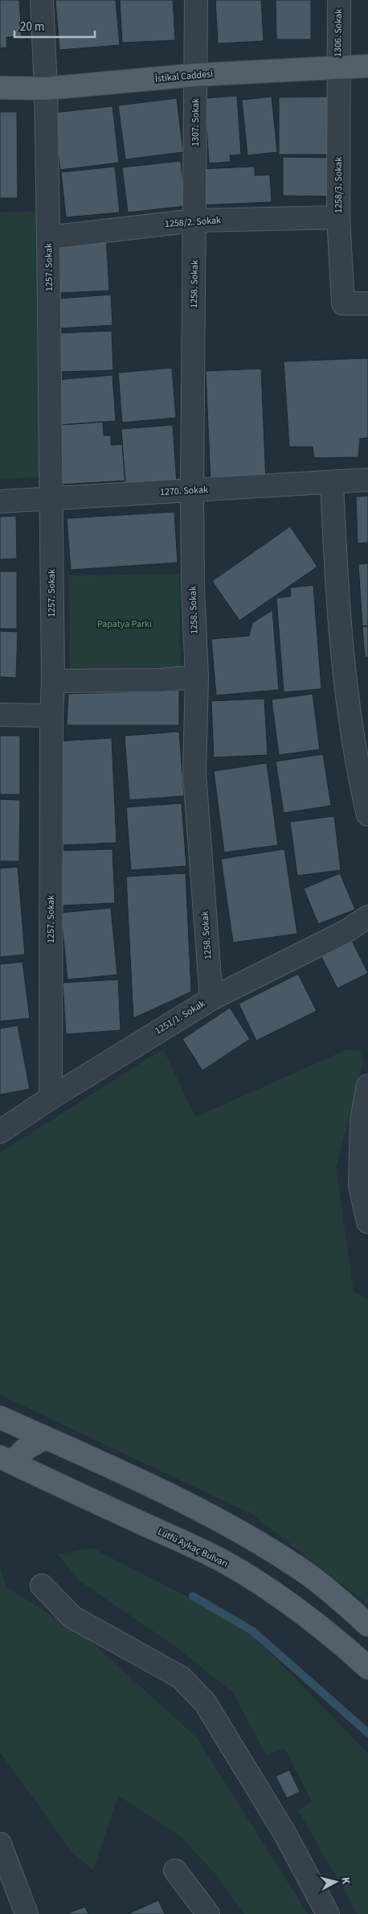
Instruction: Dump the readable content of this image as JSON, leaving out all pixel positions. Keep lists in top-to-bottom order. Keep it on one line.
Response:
{"streets":{"main road":["İstikal Caddesi","Lütfü Aykaç Bulvarı"],"street":["1306. Sokak","1307. Sokak","1258/3. Sokak","1258/2. Sokak","1257. Sokak","1258. Sokak","1270. Sokak","1251/1. Sokak"]},"crossings":[["1306. Sokak","İstikal Caddesi"],["1306. Sokak","1258/3. Sokak"],["İstikal Caddesi","1307. Sokak"],["İstikal Caddesi","1258/3. Sokak"],["İstikal Caddesi","1257. Sokak"],["1307. Sokak","1258/2. Sokak"],["1307. Sokak","1258. Sokak"],["1258/3. Sokak","1258/2. Sokak"],["1258/2. Sokak","1257. Sokak"],["1258/2. Sokak","1258. Sokak"],["1257. Sokak","1270. Sokak"],["1257. Sokak","1251/1. Sokak"],["1258. Sokak","1270. Sokak"],["1258. Sokak","1251/1. Sokak"]],"parks":["Papatya Parkı"],"scale_bar":"20 m","north":"right"}
